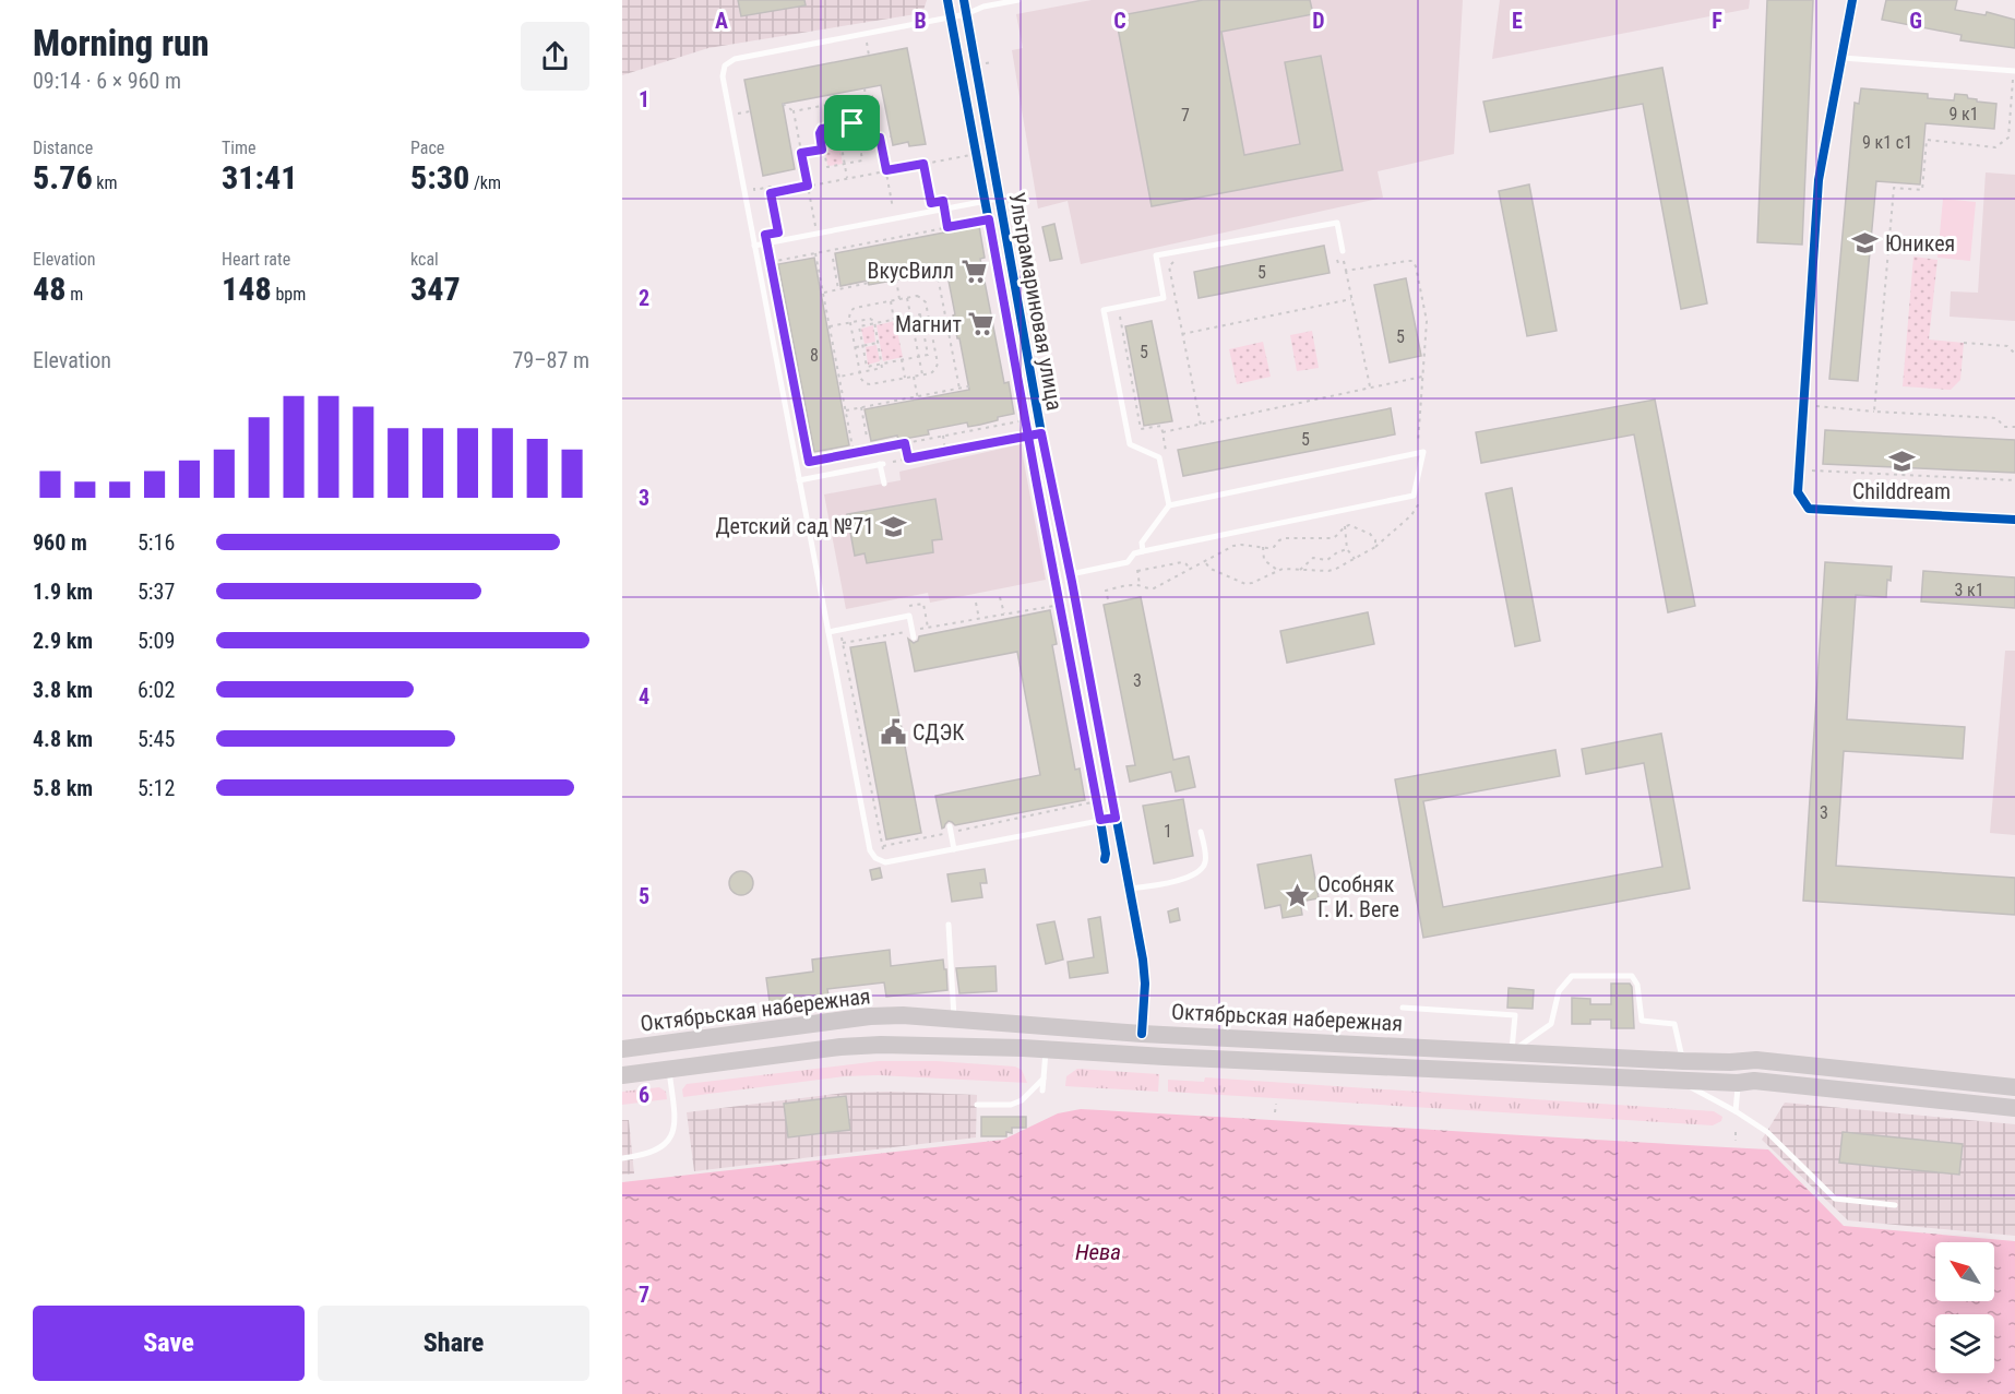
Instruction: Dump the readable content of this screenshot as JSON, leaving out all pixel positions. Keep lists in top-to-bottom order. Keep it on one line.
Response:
{"streets":{"main road":["Октябрьская набережная"],"street":["Ультрамариновая улица"]},"crossings":[["Ультрамариновая улица","Октябрьская набережная"]],"water":["Нева"],"places":{"school or university":["Юникея","Childdream","Детский сад №71"],"supermarket":["ВкусВилл","Магнит"],"public building":["СДЭК"],"place":["Особняк Г. И. Веге"]},"house_numbers":["9 к1","7","9 к1 с1","5","5","5","8","5","3 к1","3","3","1"],"north":"top left","page":{"heading":["Morning run","09:14 · 6 × 960 m"],"stats":[["Distance","5.76 km"],["Time","31:41"],["Pace","5:30 /km"],["Elevation","48 m"],["Heart rate","148 bpm"],["kcal","347"]],"chart":["Elevation","79–87 m"],"list":[{"name":"960 m","note":"5:16"},{"name":"1.9 km","note":"5:37"},{"name":"2.9 km","note":"5:09"},{"name":"3.8 km","note":"6:02"},{"name":"4.8 km","note":"5:45"},{"name":"5.8 km","note":"5:12"}],"buttons":["Save","Share"]},"grid":{"columns":["A","B","C","D","E","F","G"],"rows":["1","2","3","4","5","6","7"]}}
